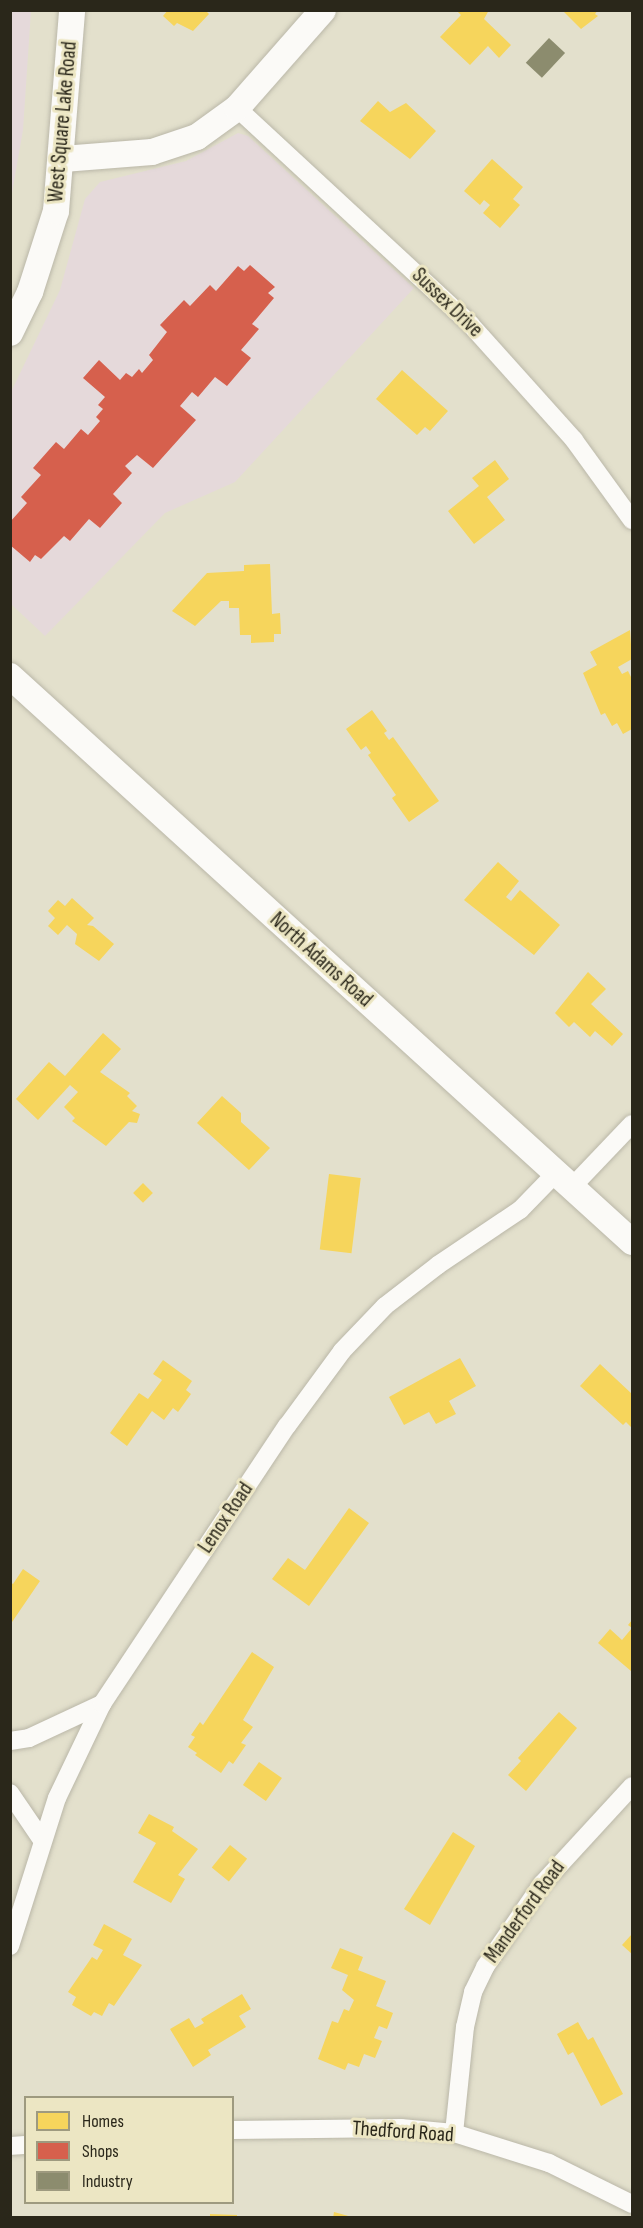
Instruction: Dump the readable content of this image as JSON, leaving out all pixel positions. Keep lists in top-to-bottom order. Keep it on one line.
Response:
{"streets":{"street":["West Square Lake Road","Sussex Drive","North Adams Road","Lenox Road","Manderford Road","Thedford Road"]},"crossings":[["North Adams Road","Lenox Road"],["Manderford Road","Thedford Road"]],"legend":["Homes","Shops","Industry"]}
